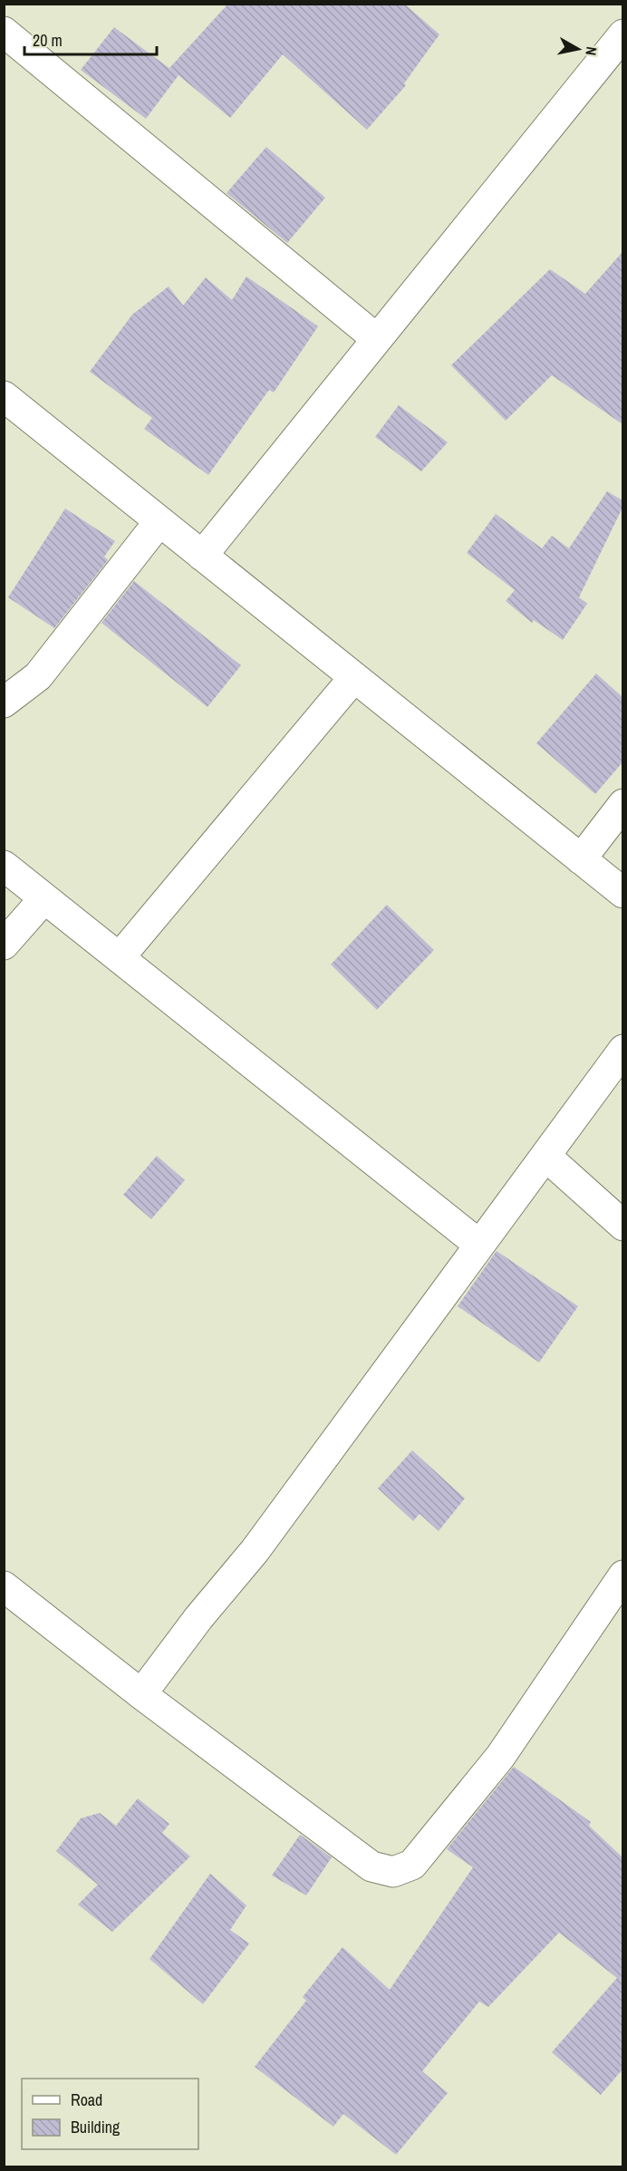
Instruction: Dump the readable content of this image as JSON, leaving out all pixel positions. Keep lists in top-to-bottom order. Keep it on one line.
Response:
{"legend":["Road","Building"],"scale_bar":"20 m","north":"right"}
